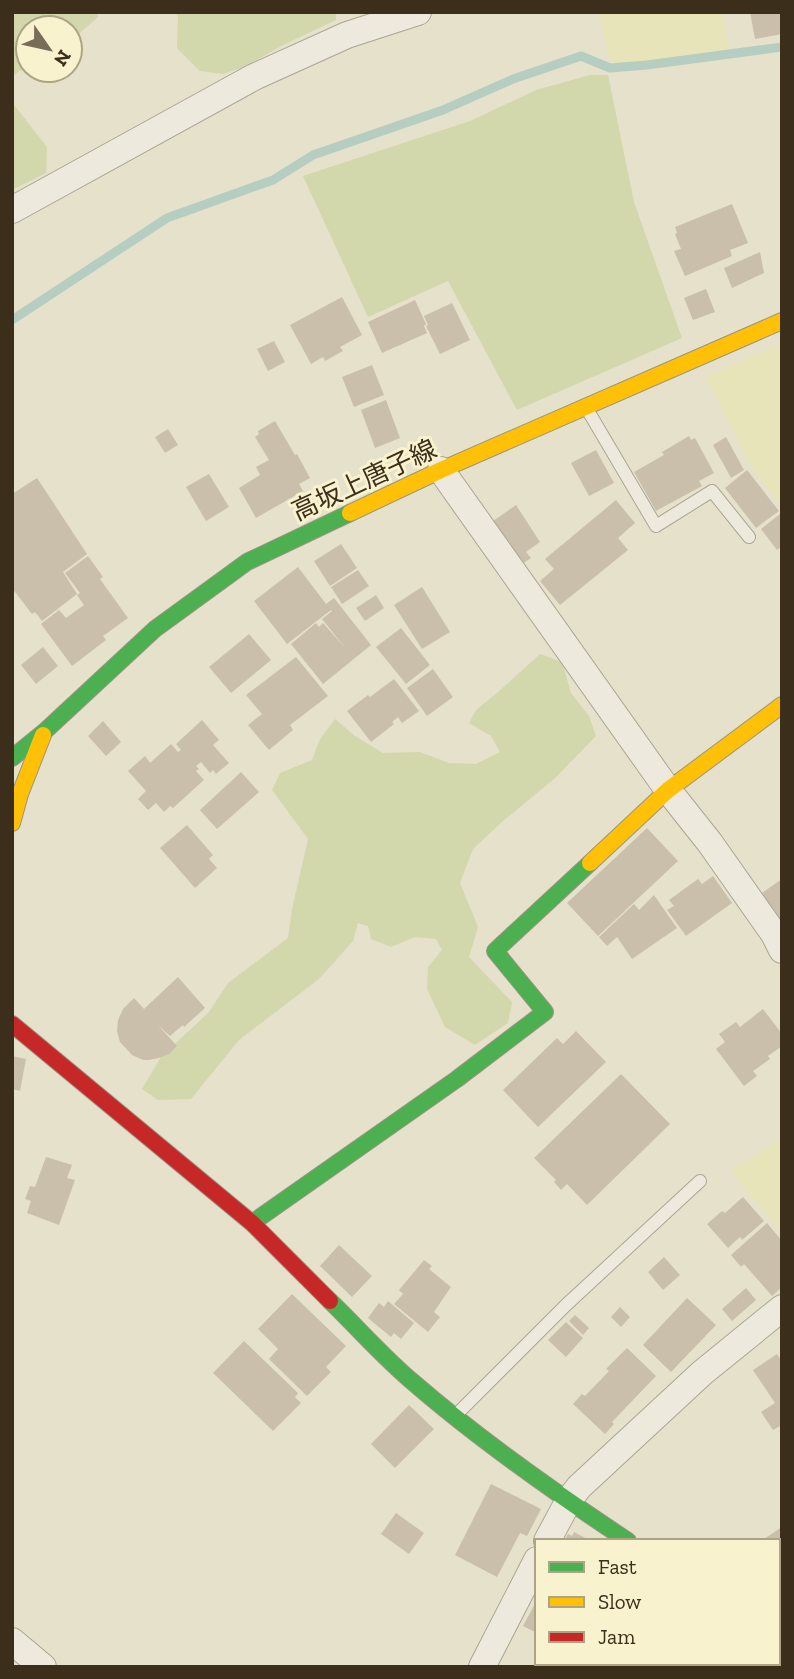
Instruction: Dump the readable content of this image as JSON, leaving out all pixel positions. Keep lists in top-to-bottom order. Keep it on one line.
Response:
{"streets":{"street":["高坂上唐子線"]},"legend":["Fast","Slow","Jam"],"north":"bottom right"}
